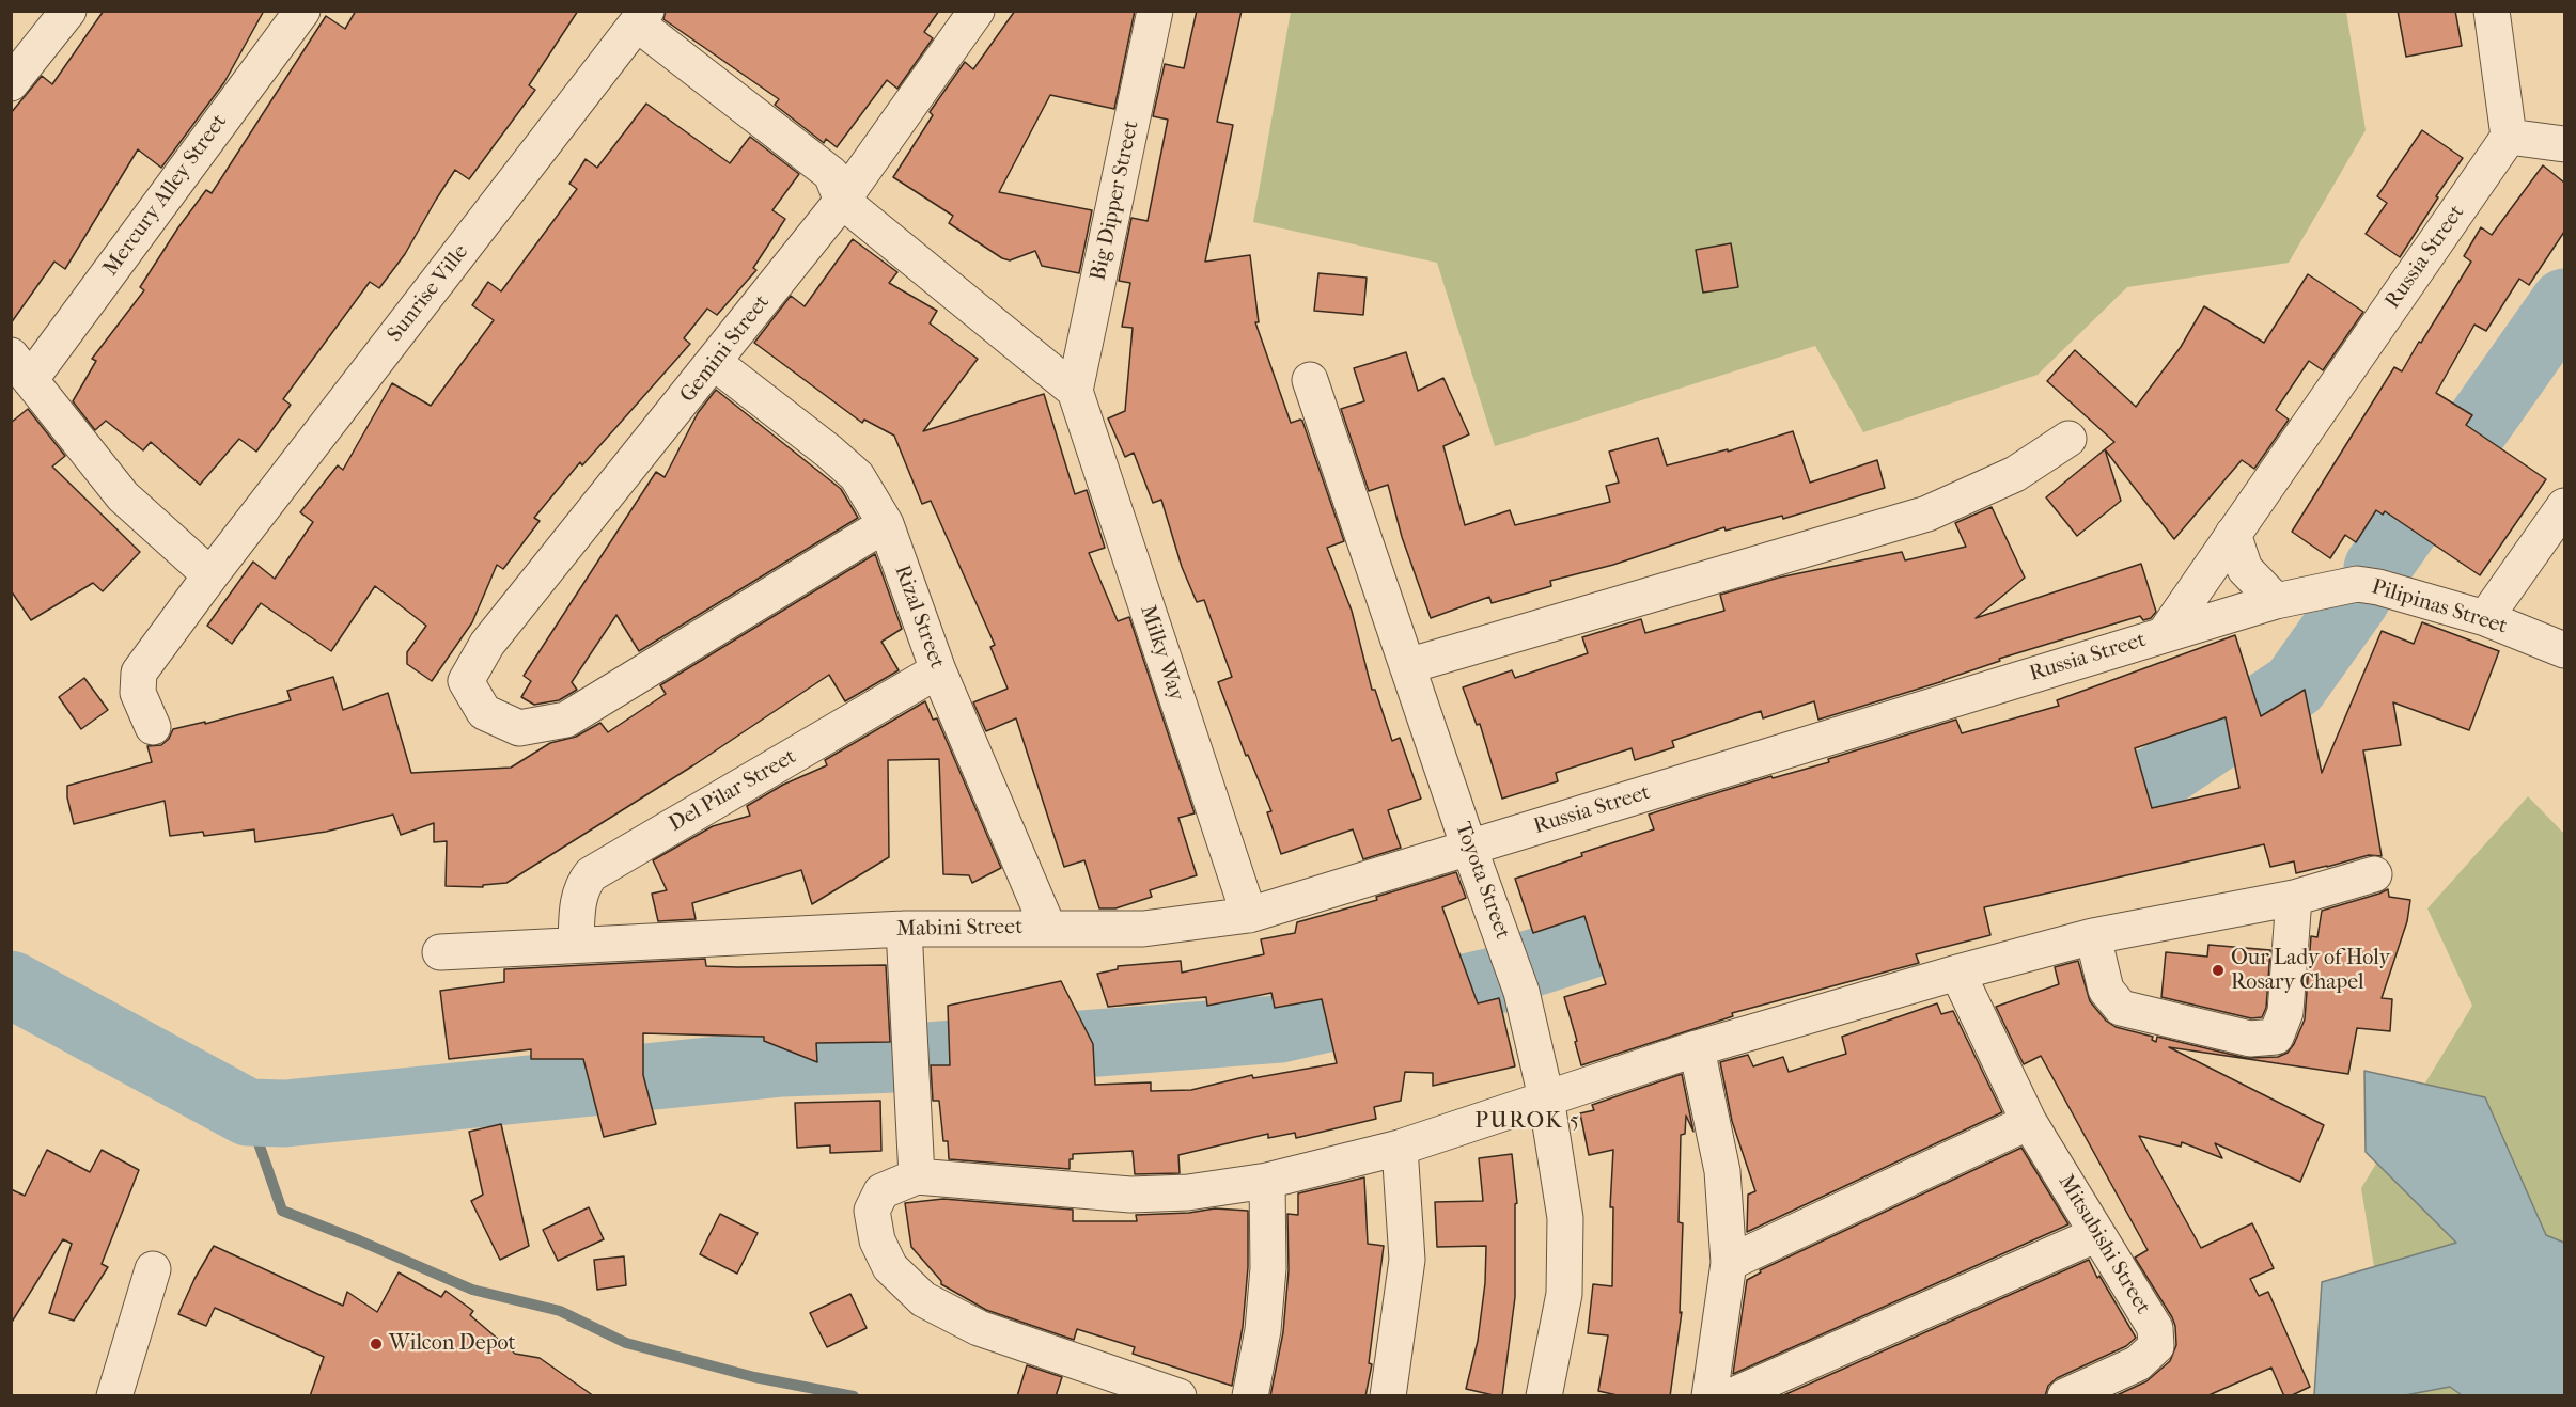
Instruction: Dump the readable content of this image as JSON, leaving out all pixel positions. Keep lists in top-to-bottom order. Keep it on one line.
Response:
{"streets":{"street":["Mercury Alley Street","Big Dipper Street","Russia Street","Sunrise Ville","Gemini Street","Pilipinas Street","Rizal Street","Milky Way","Del Pilar Street","Toyota Street","Mabini Street","Mitsubishi Street"]},"crossings":[["Big Dipper Street","Milky Way"],["Russia Street","Pilipinas Street"],["Russia Street","Toyota Street"],["Russia Street","Mabini Street"],["Gemini Street","Rizal Street"],["Rizal Street","Del Pilar Street"],["Rizal Street","Mabini Street"],["Milky Way","Mabini Street"],["Del Pilar Street","Mabini Street"],["Toyota Street","Mabini Street"]],"districts":["PUROK 5"],"places":["Our Lady of Holy Rosary Chapel","Wilcon Depot"]}
